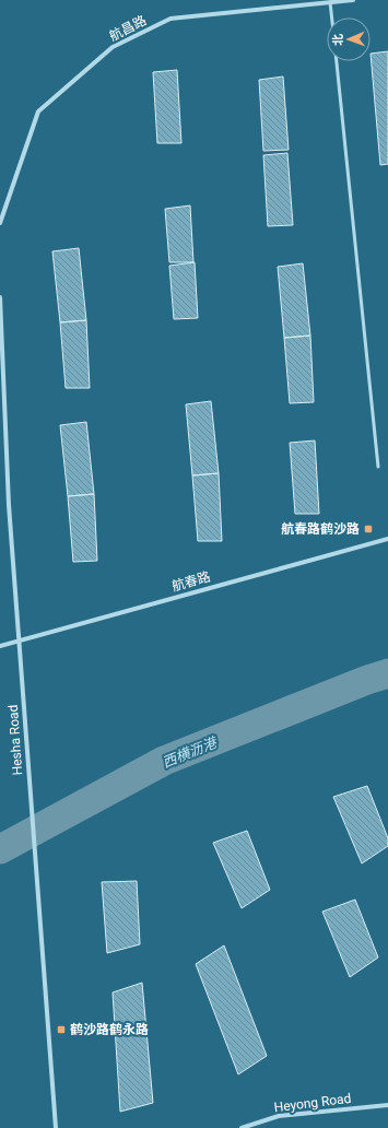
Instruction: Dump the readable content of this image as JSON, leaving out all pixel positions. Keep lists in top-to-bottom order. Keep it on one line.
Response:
{"streets":{"street":["航昌路","航春路","Hesha Road","Heyong Road"]},"crossings":[["航春路","Hesha Road"]],"water":["西横沥港"],"places":{"transit":["航春路鹤沙路","鹤沙路鹤永路"]},"north":"left"}
